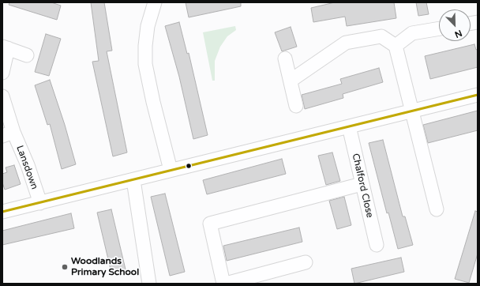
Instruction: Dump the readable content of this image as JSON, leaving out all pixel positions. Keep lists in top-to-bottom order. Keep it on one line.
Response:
{"streets":{"street":["Lansdown","Chalford Close"]},"places":["Woodlands Primary School"],"north":"bottom right"}
